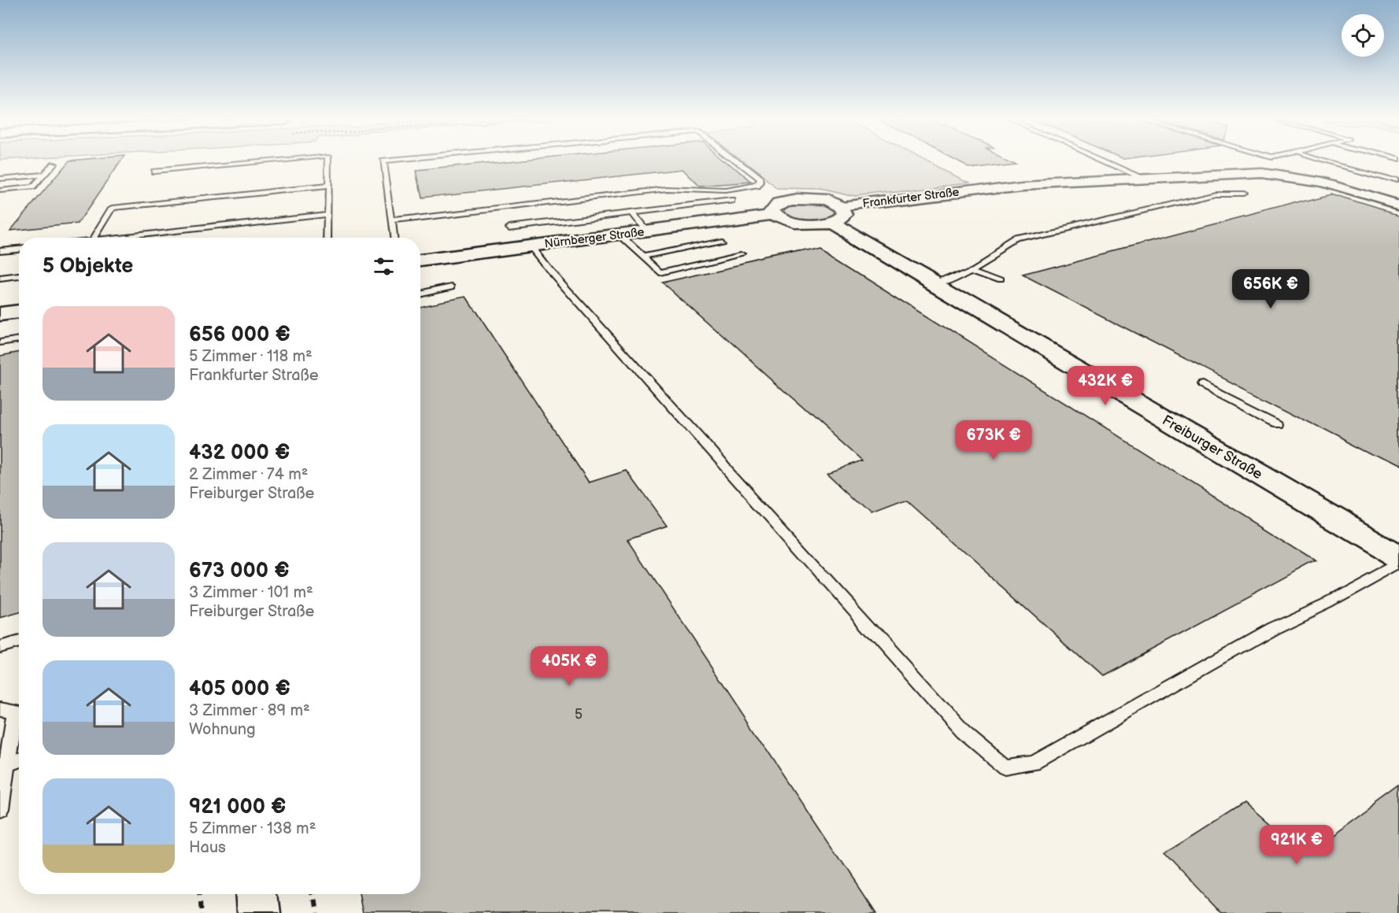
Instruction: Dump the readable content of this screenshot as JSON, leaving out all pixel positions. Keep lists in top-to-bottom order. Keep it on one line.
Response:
{"streets":{"main road":["Nürnberger Straße","Freiburger Straße"],"street":["Frankfurter Straße"]},"crossings":[["Frankfurter Straße","Freiburger Straße"],["Nürnberger Straße","Freiburger Straße"]],"house_numbers":["5"],"page":{"heading":"5 Objekte","price":["656K €","432K €","673K €","405K €","921K €"],"list":[{"name":"656 000 €","note":"5 Zimmer · 118 m² · Frankfurter Straße"},{"name":"432 000 €","note":"2 Zimmer · 74 m² · Freiburger Straße"},{"name":"673 000 €","note":"3 Zimmer · 101 m² · Freiburger Straße"},{"name":"405 000 €","note":"3 Zimmer · 89 m² · Wohnung"},{"name":"921 000 €","note":"5 Zimmer · 138 m² · Haus"}]}}
